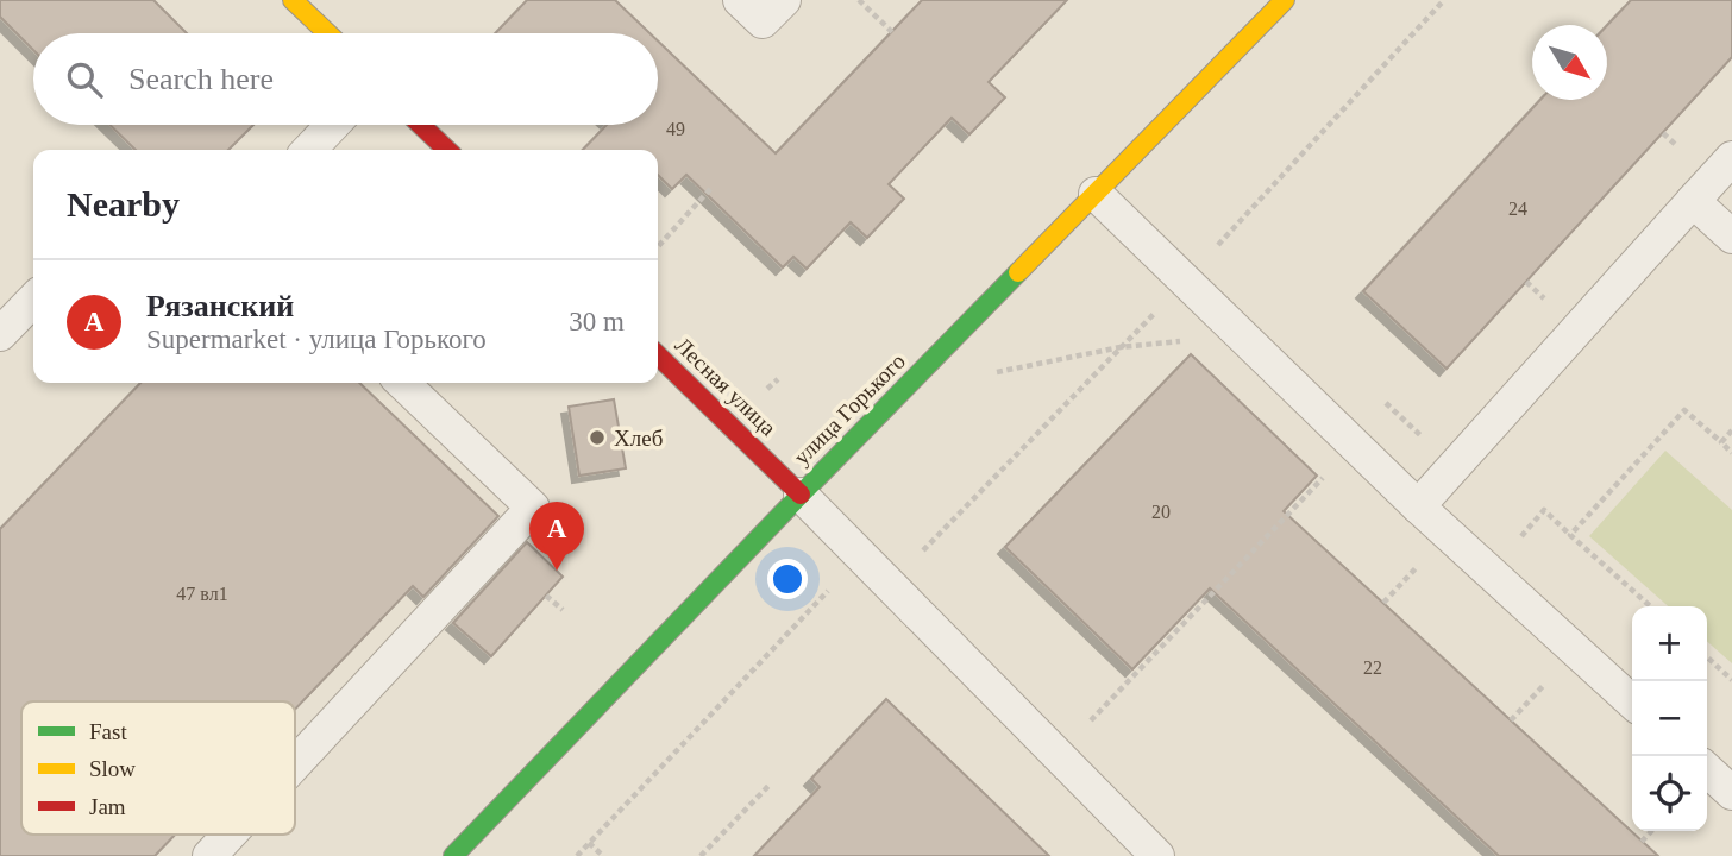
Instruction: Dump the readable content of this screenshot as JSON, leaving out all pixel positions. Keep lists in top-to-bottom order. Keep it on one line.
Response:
{"streets":{"street":["Лесная улица","улица Горького"]},"crossings":[["Лесная улица","улица Горького"]],"places":["Хлеб"],"house_numbers":["49","24","20","47 вл1","22"],"legend":["Fast","Slow","Jam"],"north":"bottom right","page":{"search":"Search here","heading":"Nearby","list":[{"mark":"A","name":"Рязанский","note":"Supermarket · улица Горького","value":"30 m"}],"pins":"A","map_buttons":["+","−"]}}
